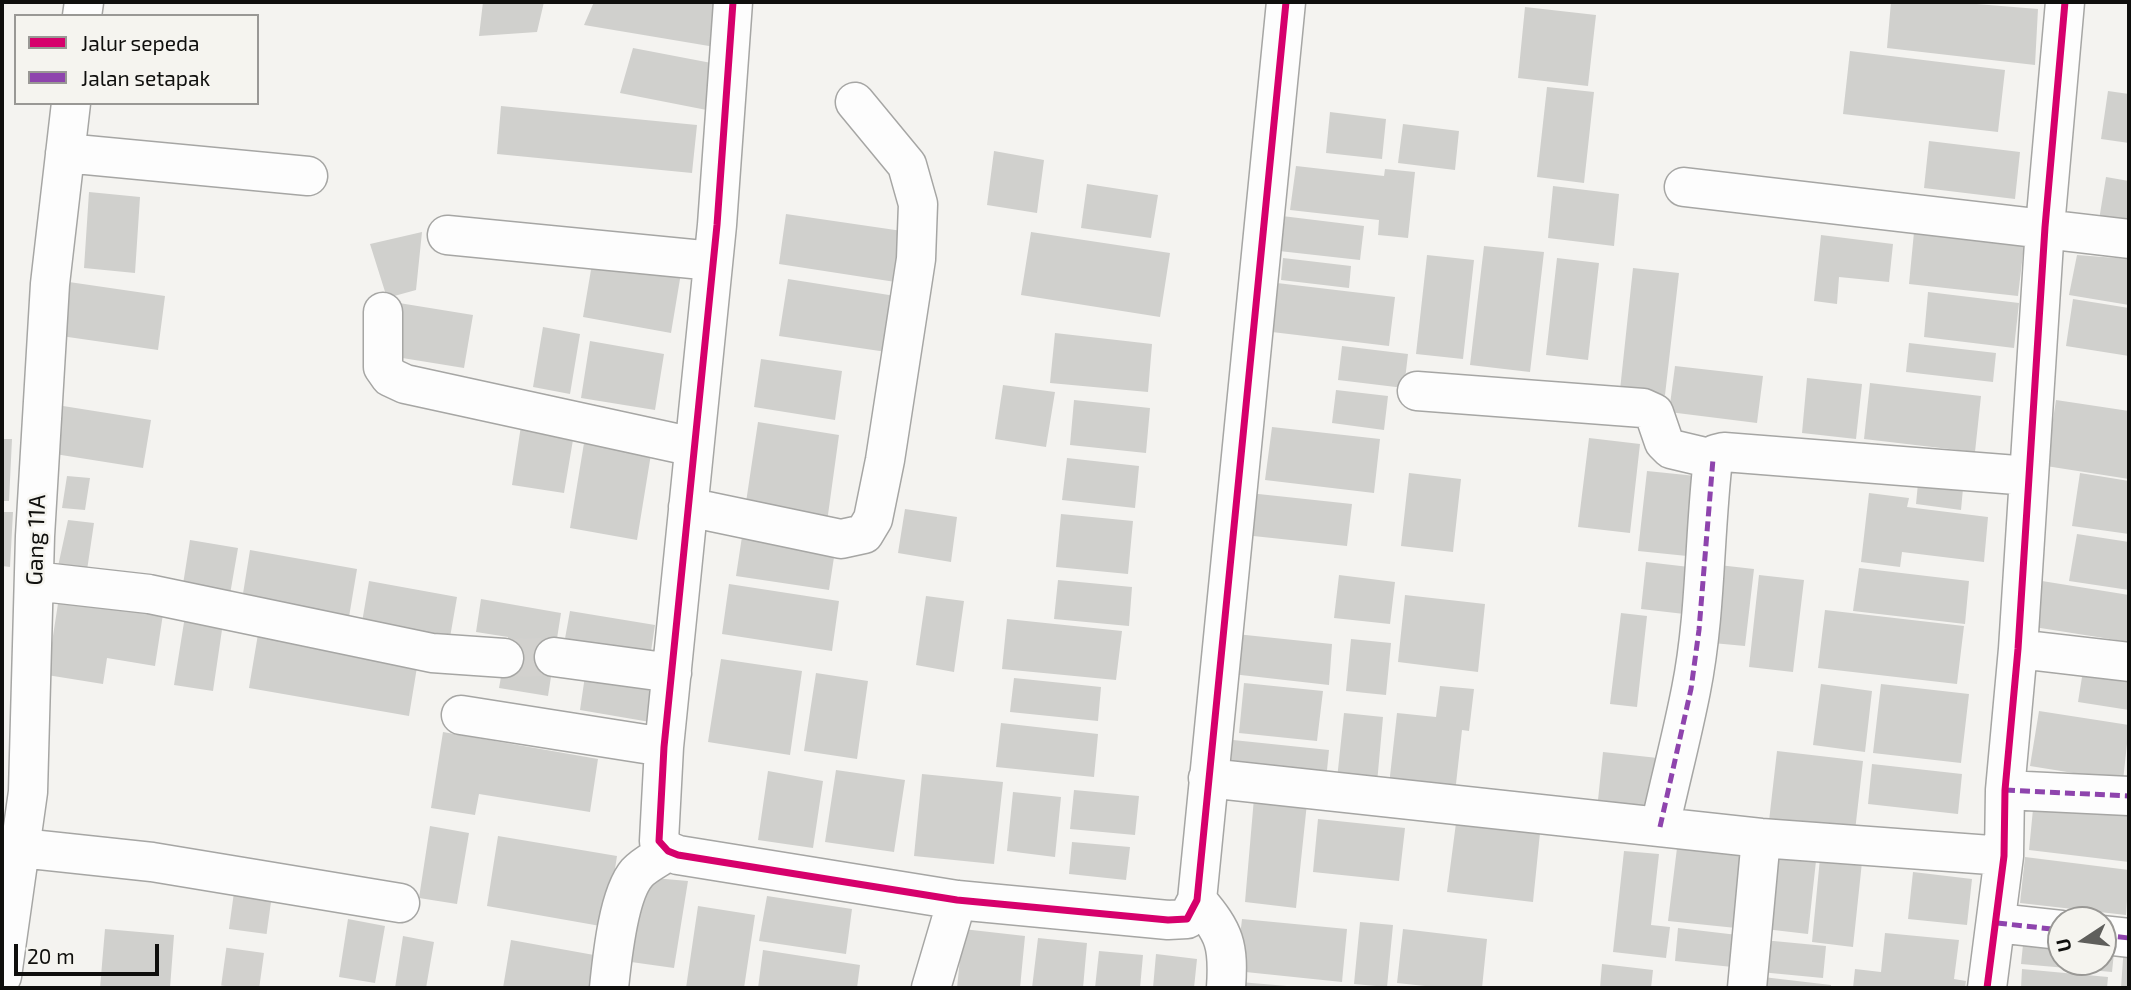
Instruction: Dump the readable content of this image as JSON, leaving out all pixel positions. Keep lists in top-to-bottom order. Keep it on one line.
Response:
{"streets":{"street":["Gang 11A"]},"legend":["Jalur sepeda","Jalan setapak"],"scale_bar":"20 m","north":"left"}
